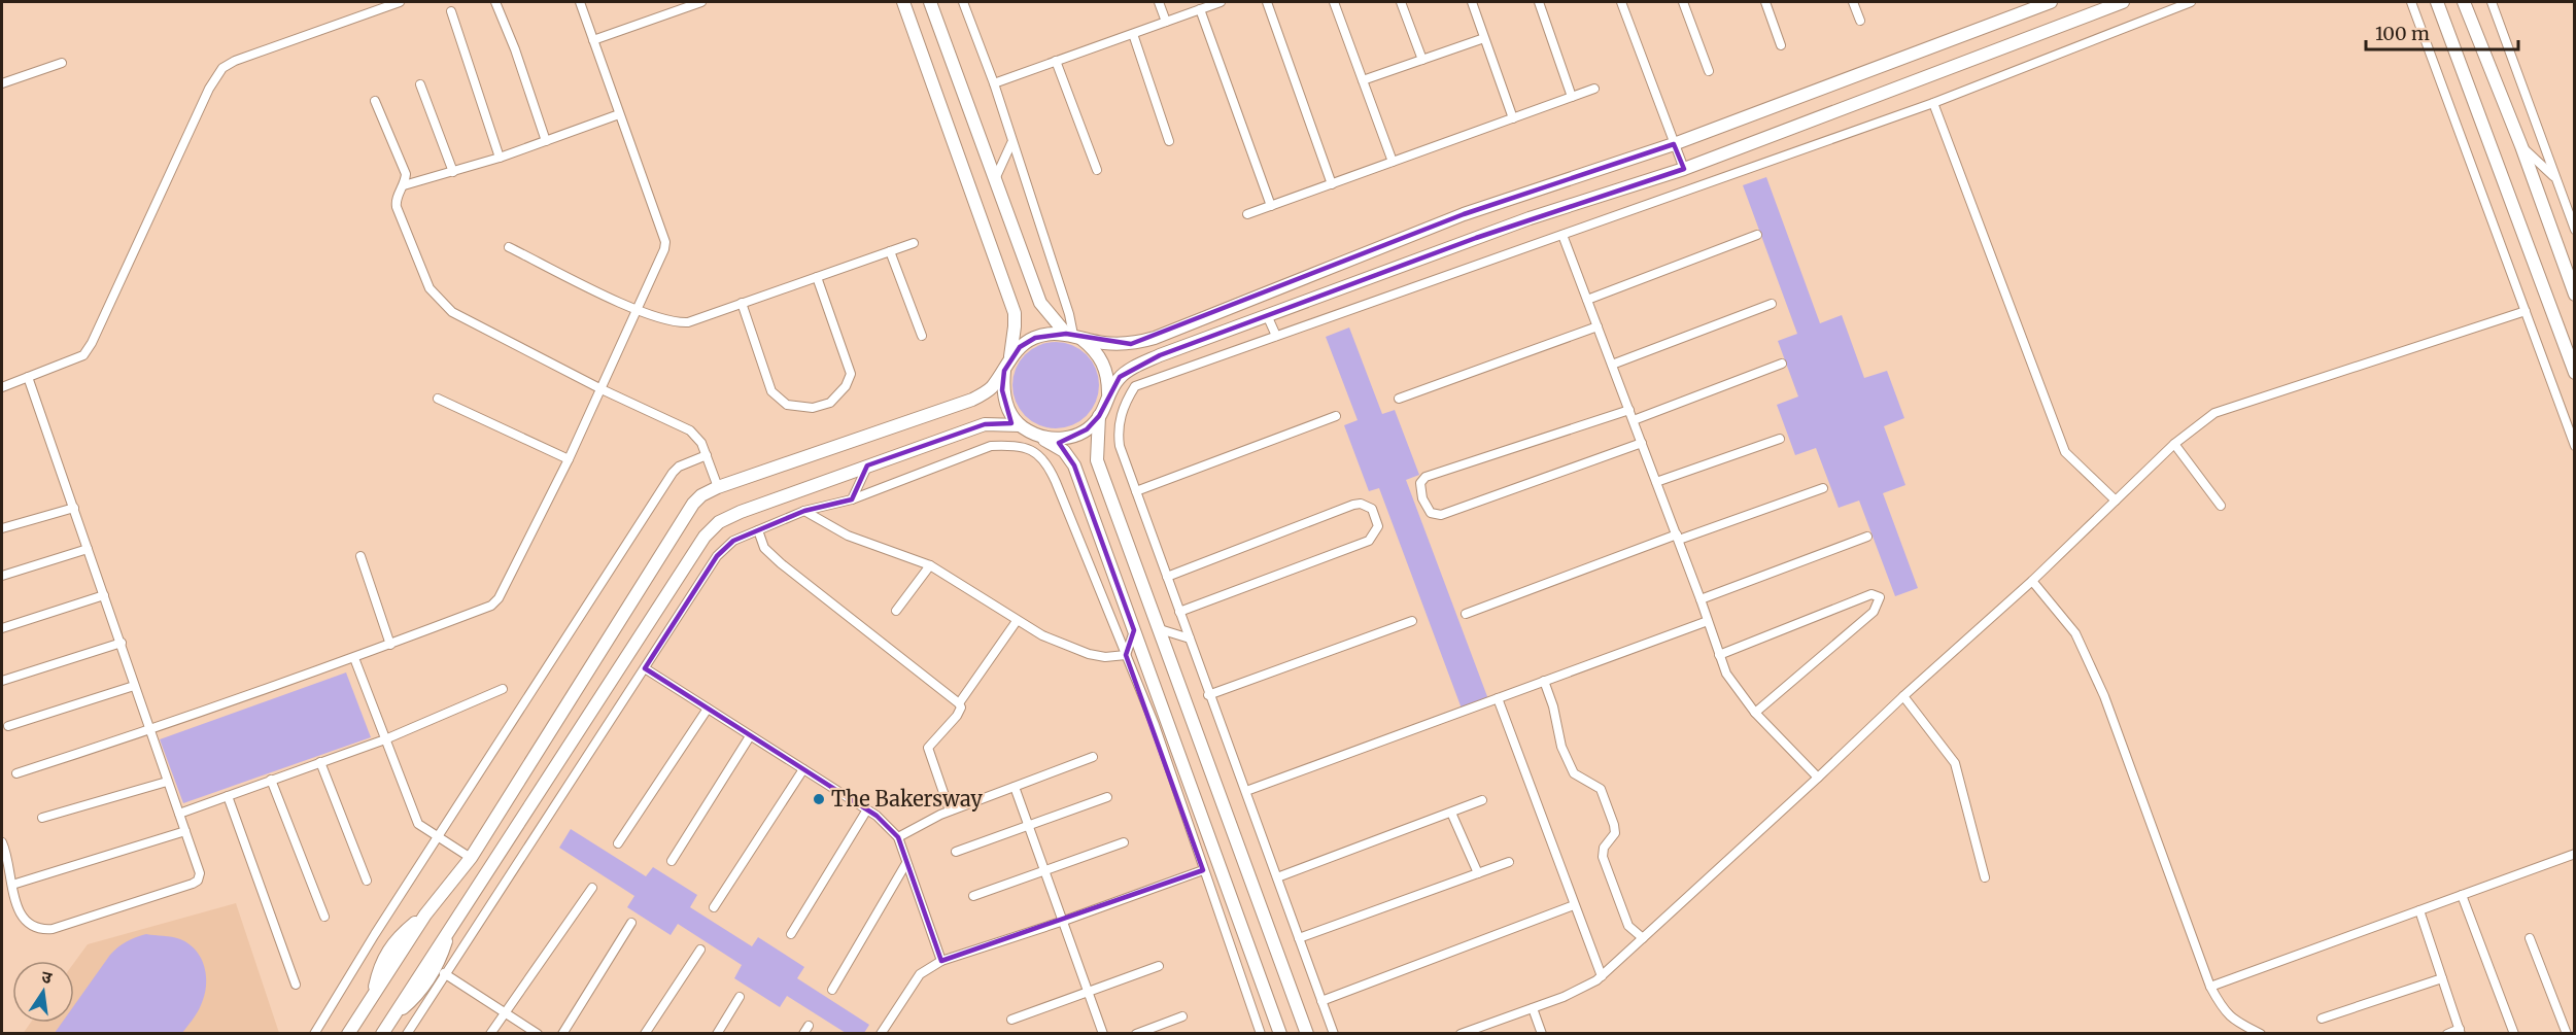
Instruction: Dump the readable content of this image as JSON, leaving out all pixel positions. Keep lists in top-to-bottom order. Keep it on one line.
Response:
{"places":["The Bakersway"],"scale_bar":"100 m","north":"top"}
